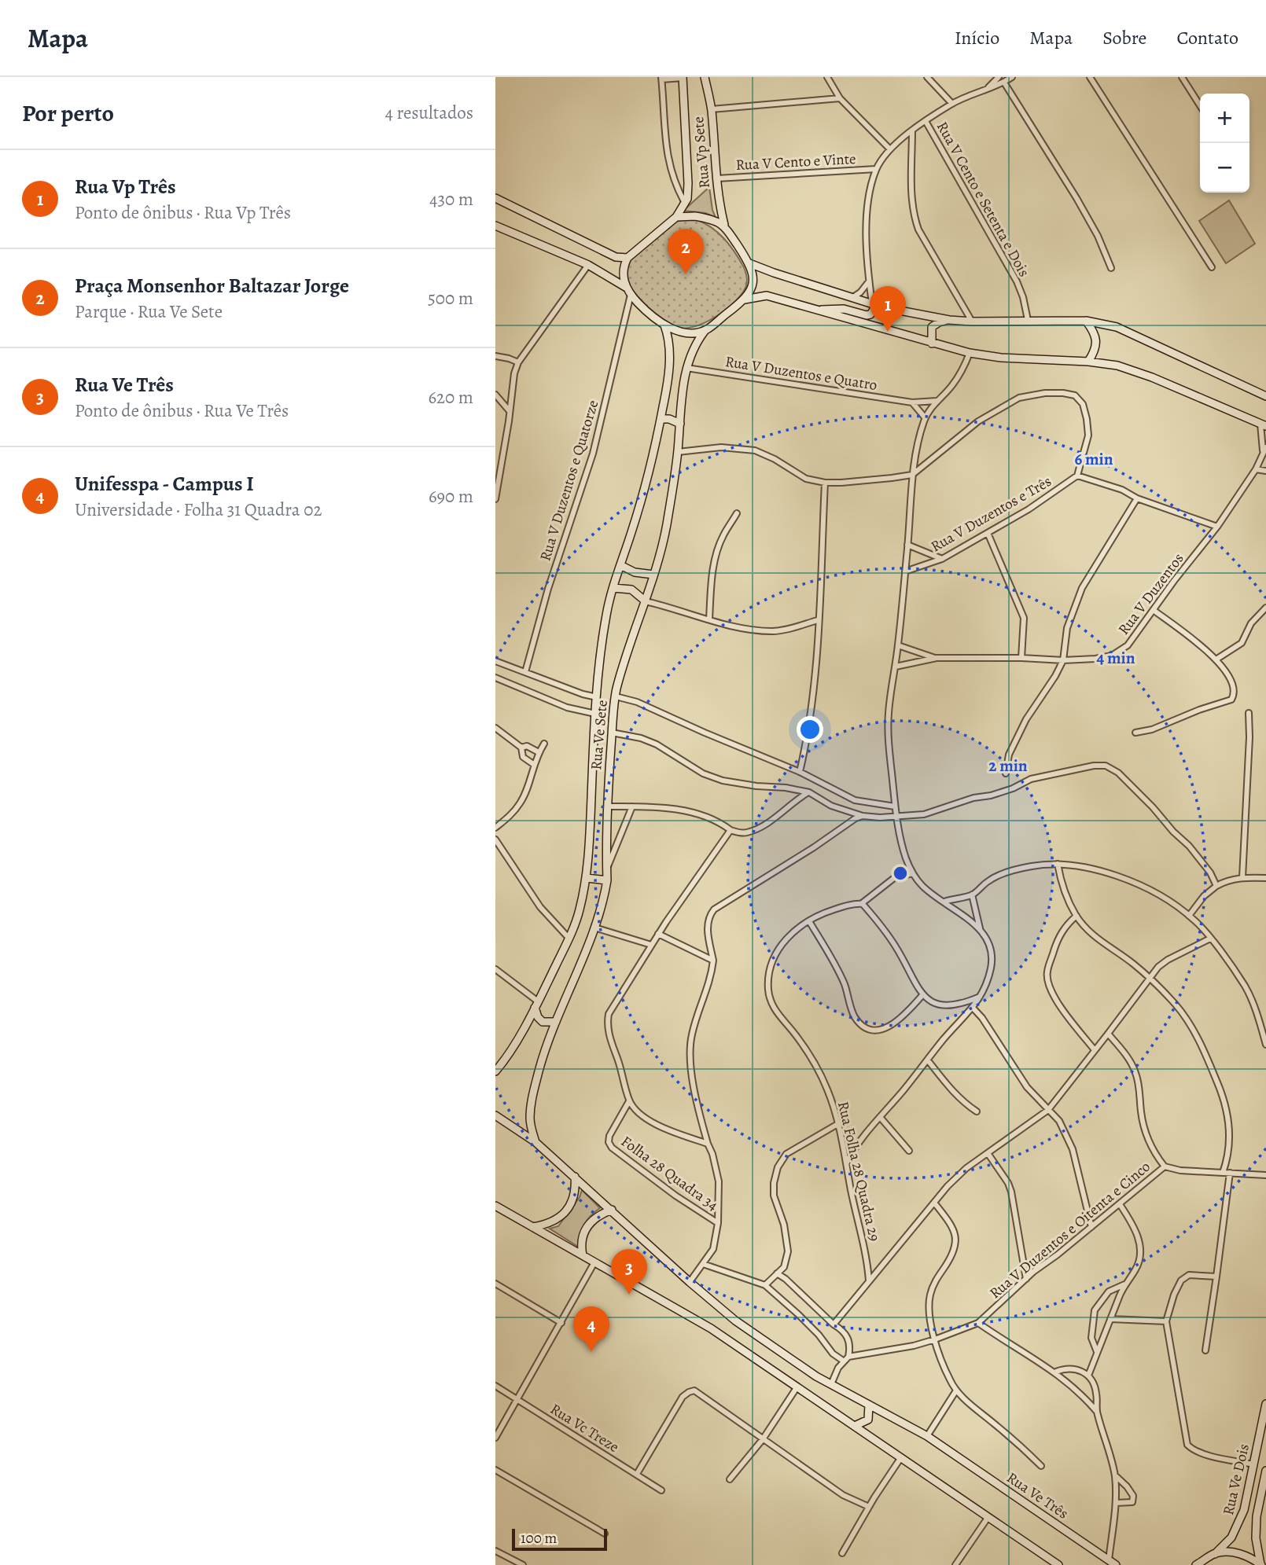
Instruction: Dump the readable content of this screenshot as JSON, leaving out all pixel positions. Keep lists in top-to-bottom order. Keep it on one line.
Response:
{"streets":{"main road":["Rua Vp Sete","Rua Ve Sete","Rua Ve Dois","Rua Ve Três"],"street":["Rua V Cento e Vinte","Rua V Cento e Setenta e Dois","Rua V Duzentos e Quatro","Rua V Duzentos e Quatorze","Rua V Duzentos e Três","Rua V Duzentos","Rua Folha 28 Quadra 29","Folha 28 Quadra 34","Rua V Duzentos e Oitenta e Cinco","Rua Vc Treze"]},"crossings":[["Rua Vp Sete","Rua V Cento e Vinte"],["Rua Vp Sete","Rua V Duzentos e Quatorze"],["Rua Vp Sete","Rua Ve Sete"],["Rua V Cento e Vinte","Rua V Cento e Setenta e Dois"],["Rua V Duzentos e Quatro","Rua Ve Sete"],["Rua V Duzentos e Quatorze","Rua Ve Sete"],["Rua Ve Sete","Rua Ve Três"]],"scale_bar":"100 m","page":{"header":"Mapa","nav":["Início","Mapa","Sobre","Contato"],"heading":["Por perto","4 resultados"],"map_buttons":["+","−"],"list":[{"mark":"1","name":"Rua Vp Três","note":"Ponto de ônibus · Rua Vp Três","value":"430 m"},{"mark":"2","name":"Praça Monsenhor Baltazar Jorge","note":"Parque · Rua Ve Sete","value":"500 m"},{"mark":"3","name":"Rua Ve Três","note":"Ponto de ônibus · Rua Ve Três","value":"620 m"},{"mark":"4","name":"Unifesspa - Campus I","note":"Universidade · Folha 31 Quadra 02","value":"690 m"}],"pins":["2","1","3","4"],"scale":"100 m"},"rings":["6 min","4 min","2 min"]}
